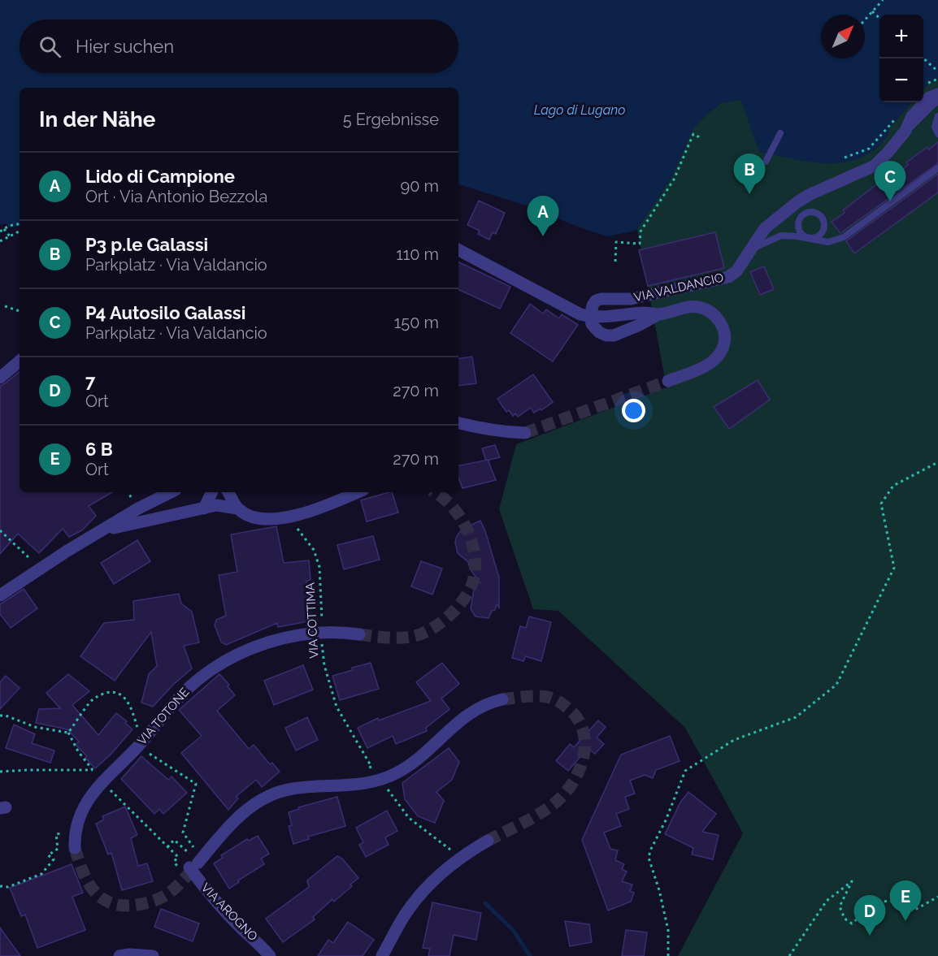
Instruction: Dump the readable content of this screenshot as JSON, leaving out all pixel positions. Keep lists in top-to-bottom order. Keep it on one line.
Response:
{"streets":{"street":["VIA VALDANCIO","VIA TOTONE","VIA AROGNO"],"path":["VIA COTTIMA"]},"crossings":[["VIA COTTIMA","VIA TOTONE"]],"water":["Lago di Lugano"],"north":"top right","page":{"map_buttons":["+","−"],"search":"Hier suchen","heading":["In der Nähe","5 Ergebnisse"],"list":[{"mark":"A","name":"Lido di Campione","note":"Ort · Via Antonio Bezzola","value":"90 m"},{"mark":"B","name":"P3 p.le Galassi","note":"Parkplatz · Via Valdancio","value":"110 m"},{"mark":"C","name":"P4 Autosilo Galassi","note":"Parkplatz · Via Valdancio","value":"150 m"},{"mark":"D","name":"7","note":"Ort","value":"270 m"},{"mark":"E","name":"6 B","note":"Ort","value":"270 m"}],"pins":["B","C","A","E","D"]}}
